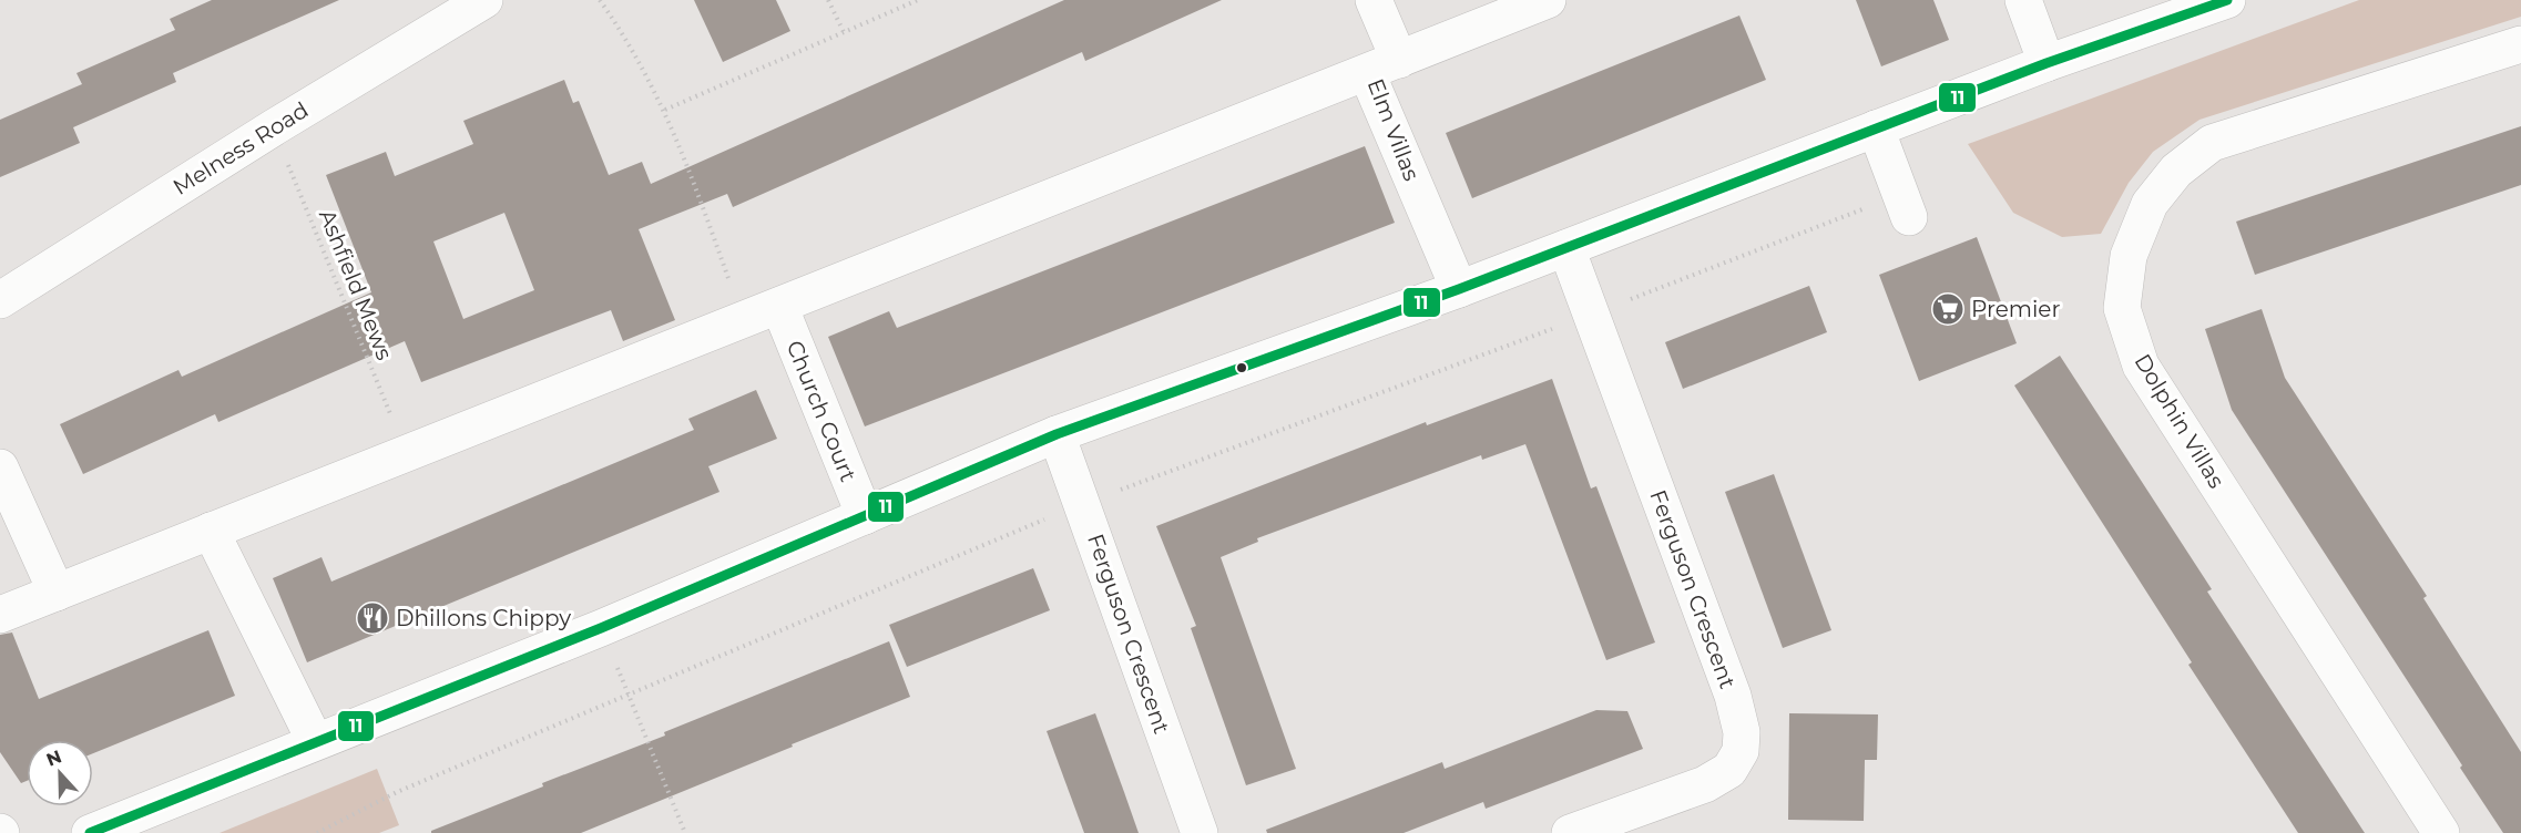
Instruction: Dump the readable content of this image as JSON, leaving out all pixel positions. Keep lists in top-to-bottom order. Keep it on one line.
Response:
{"streets":{"street":["Elm Villas","Melness Road","Church Court","Dolphin Villas","Ferguson Crescent"],"path":["Ashfield Mews"]},"crossings":[["Melness Road","Ashfield Mews"]],"places":{"supermarket":["Premier"],"restaurant":["Dhillons Chippy"]},"lines":["transit line 11"],"north":"top"}
